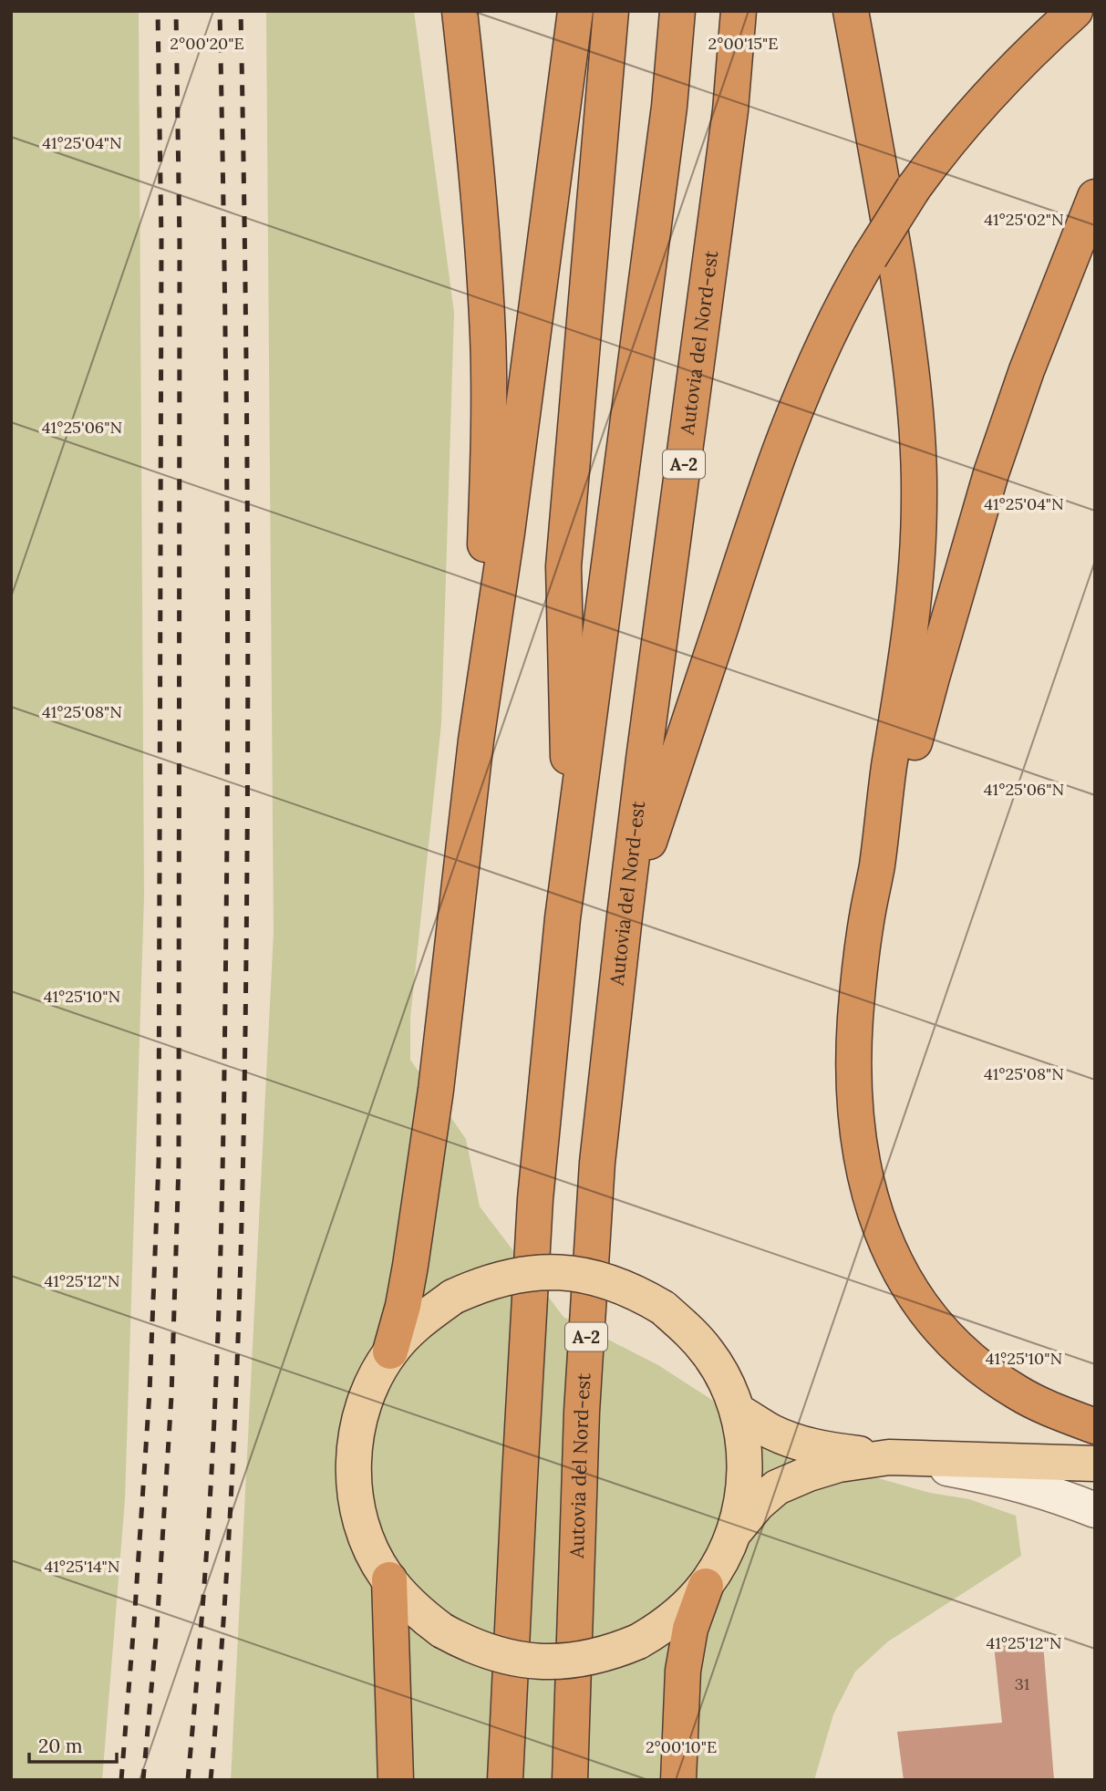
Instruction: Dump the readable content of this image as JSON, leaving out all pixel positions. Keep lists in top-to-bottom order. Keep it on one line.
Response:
{"streets":{"highway":["Autovia del Nord-est","A-2"]},"house_numbers":["31"],"scale_bar":"20 m","coordinates":["2°00'15\"E","2°00'20\"E","41°25'04\"N","41°25'02\"N","41°25'06\"N","41°25'08\"N","41°25'10\"N","41°25'12\"N","41°25'14\"N","2°00'10\"E"]}
